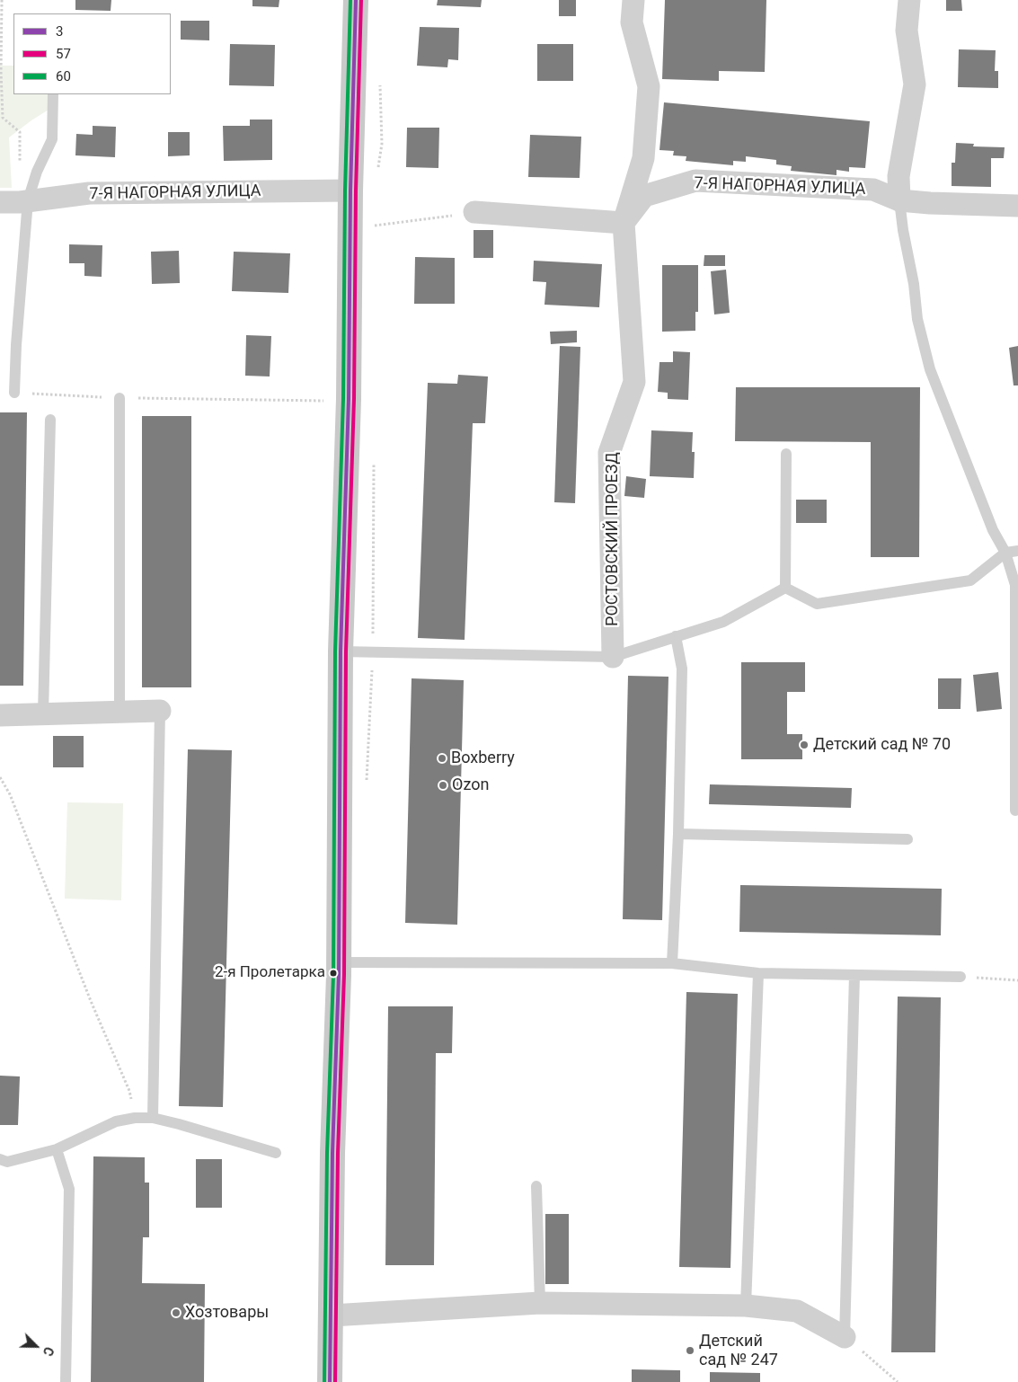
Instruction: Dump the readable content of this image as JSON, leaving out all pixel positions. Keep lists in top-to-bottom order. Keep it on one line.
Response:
{"streets":{"street":["7-Я НАГОРНАЯ УЛИЦА","РОСТОВСКИЙ ПРОЕЗД"]},"crossings":[["7-Я НАГОРНАЯ УЛИЦА","РОСТОВСКИЙ ПРОЕЗД"]],"places":["Детский сад № 70","Boxberry","Ozon","2-я Пролетарка","Хозтовары","Детский сад № 247"],"lines":["transit line 3","transit line 57","transit line 60"],"legend":["3","57","60"],"north":"bottom right"}
